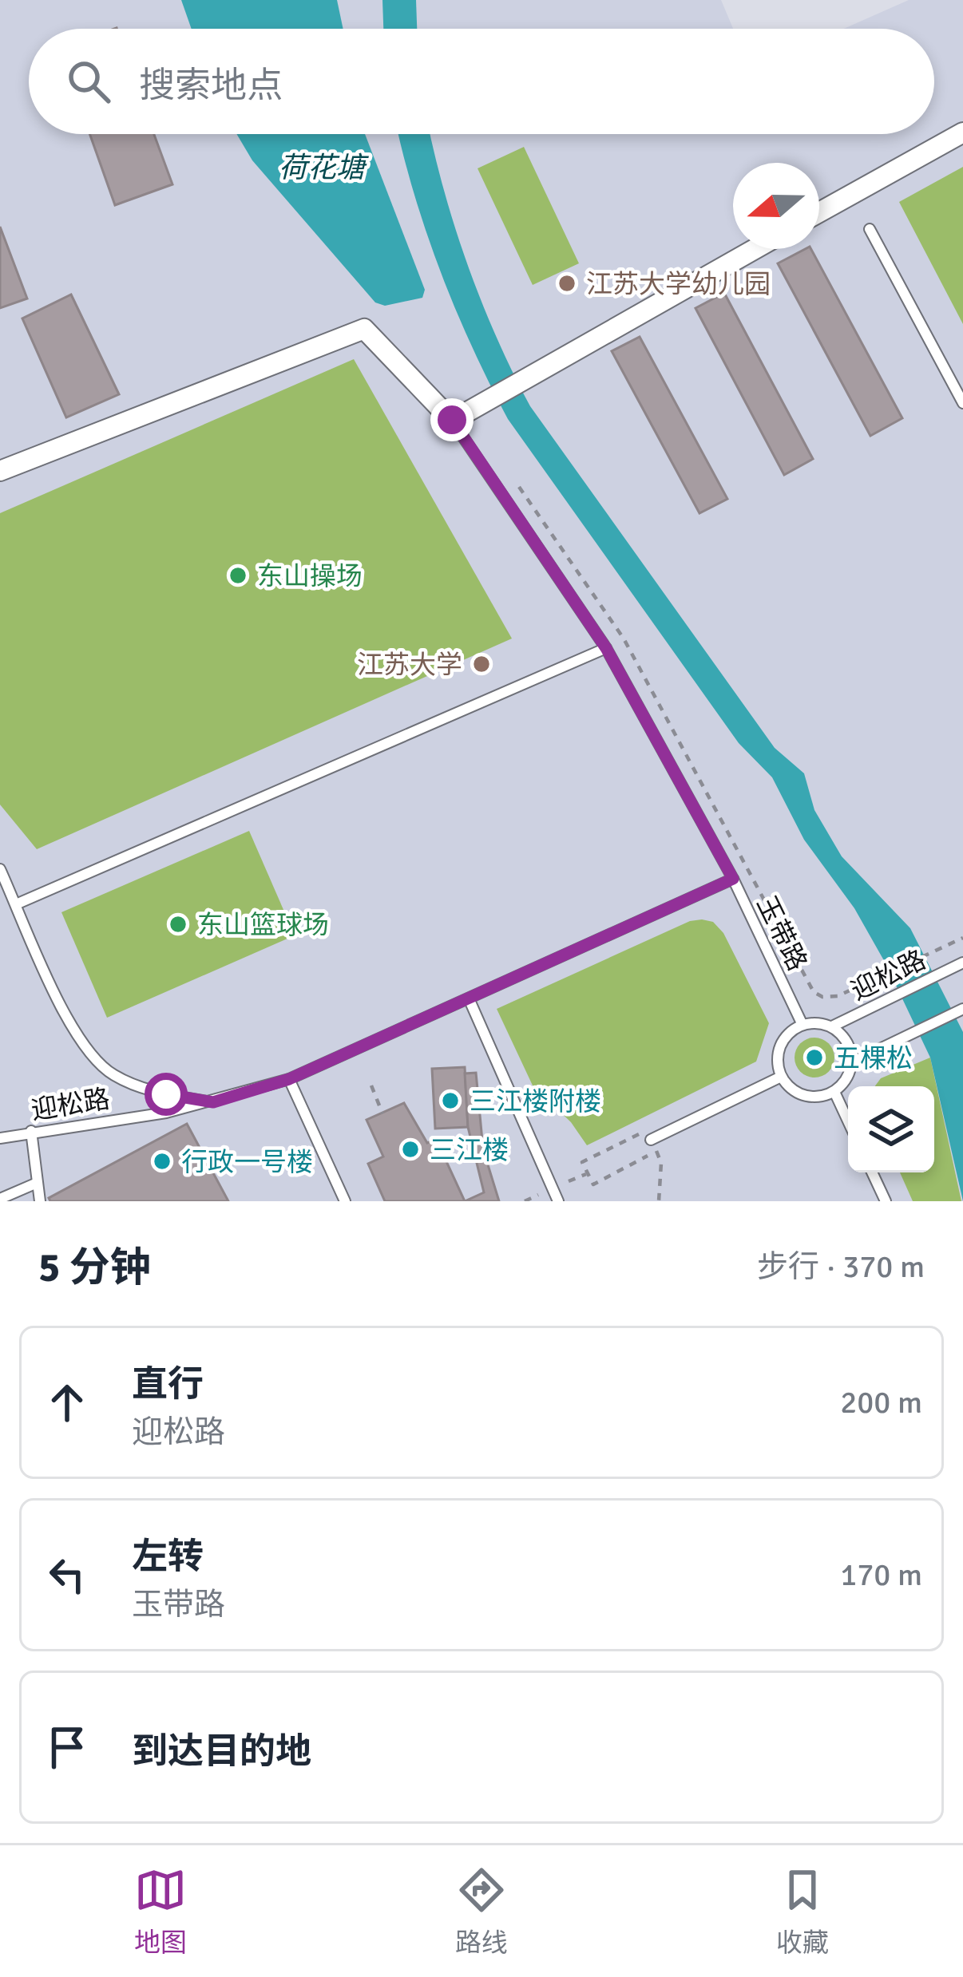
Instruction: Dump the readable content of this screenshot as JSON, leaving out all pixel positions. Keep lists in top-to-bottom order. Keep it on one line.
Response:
{"streets":{"lane":["玉带路","迎松路"]},"crossings":[["玉带路","迎松路"]],"water":["荷花塘"],"places":["江苏大学幼儿园","东山操场","江苏大学","东山篮球场","五棵松","三江楼附楼","三江楼","行政一号楼"],"north":"left","page":{"search":"搜索地点","heading":["5 分钟","步行 · 370 m"],"list":[["直行","迎松路","200 m"],["左转","玉带路","170 m"],"到达目的地"],"nav":["地图","路线","收藏"]}}
